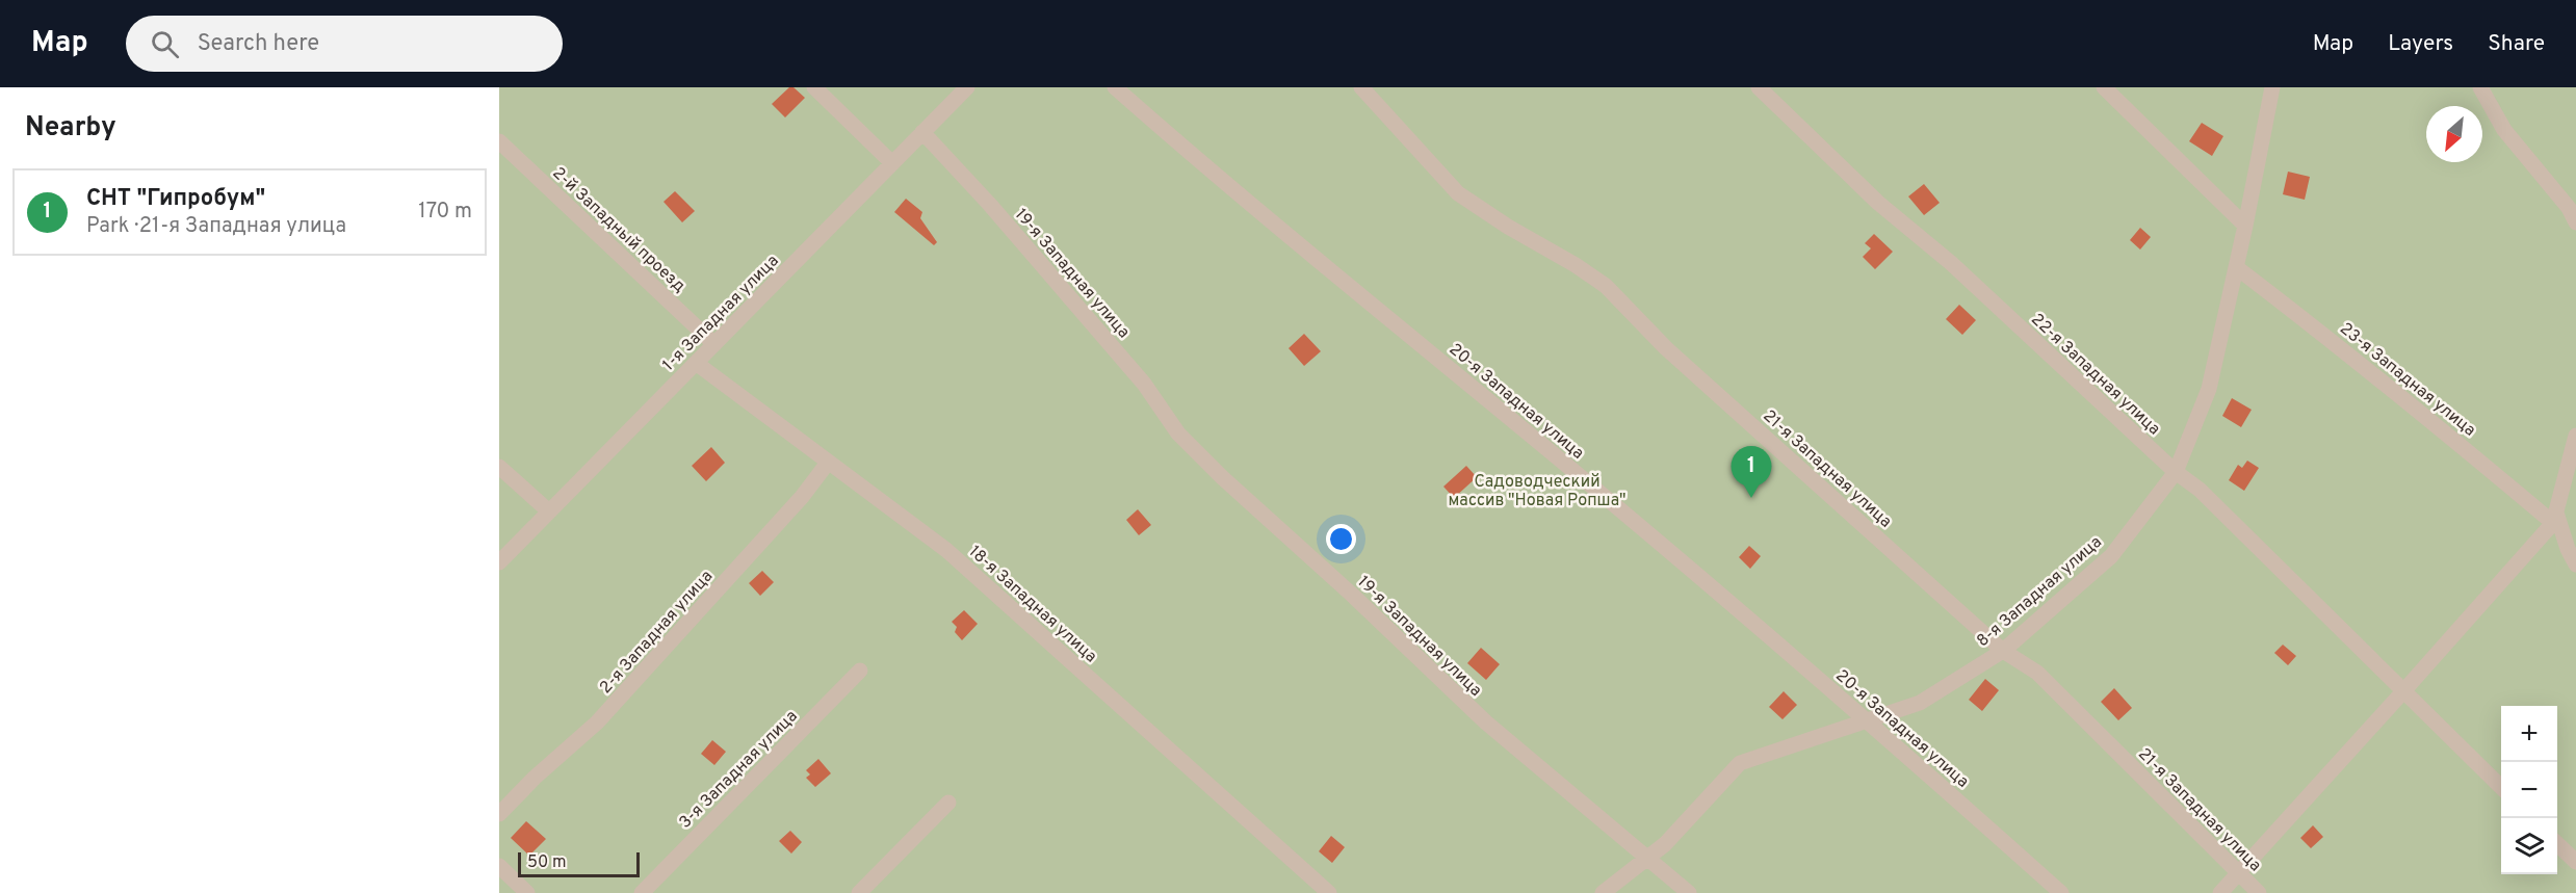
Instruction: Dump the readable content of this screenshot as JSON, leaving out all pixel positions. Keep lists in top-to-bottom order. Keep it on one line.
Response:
{"streets":{"street":["2-й Западный проезд","19-я Западная улица","1-я Западная улица","22-я Западная улица","23-я Западная улица","20-я Западная улица","21-я Западная улица","8-я Западная улица","18-я Западная улица","2-я Западная улица","3-я Западная улица"]},"crossings":[["2-й Западный проезд","1-я Западная улица"],["19-я Западная улица","1-я Западная улица"],["19-я Западная улица","8-я Западная улица"],["1-я Западная улица","18-я Западная улица"],["22-я Западная улица","8-я Западная улица"],["23-я Западная улица","8-я Западная улица"],["20-я Западная улица","8-я Западная улица"],["21-я Западная улица","8-я Западная улица"],["18-я Западная улица","2-я Западная улица"]],"parks":["Садоводческий массив \"Новая Ропша\""],"scale_bar":"50 m","north":"bottom left","page":{"header":"Map","search":"Search here","nav":["Map","Layers","Share"],"heading":"Nearby","list":[{"mark":"1","name":"СНТ \"Гипробум\"","note":"Park · 21-я Западная улица","value":"170 m"}],"pins":"1","map_buttons":["+","−"],"scale":"50 m"}}
